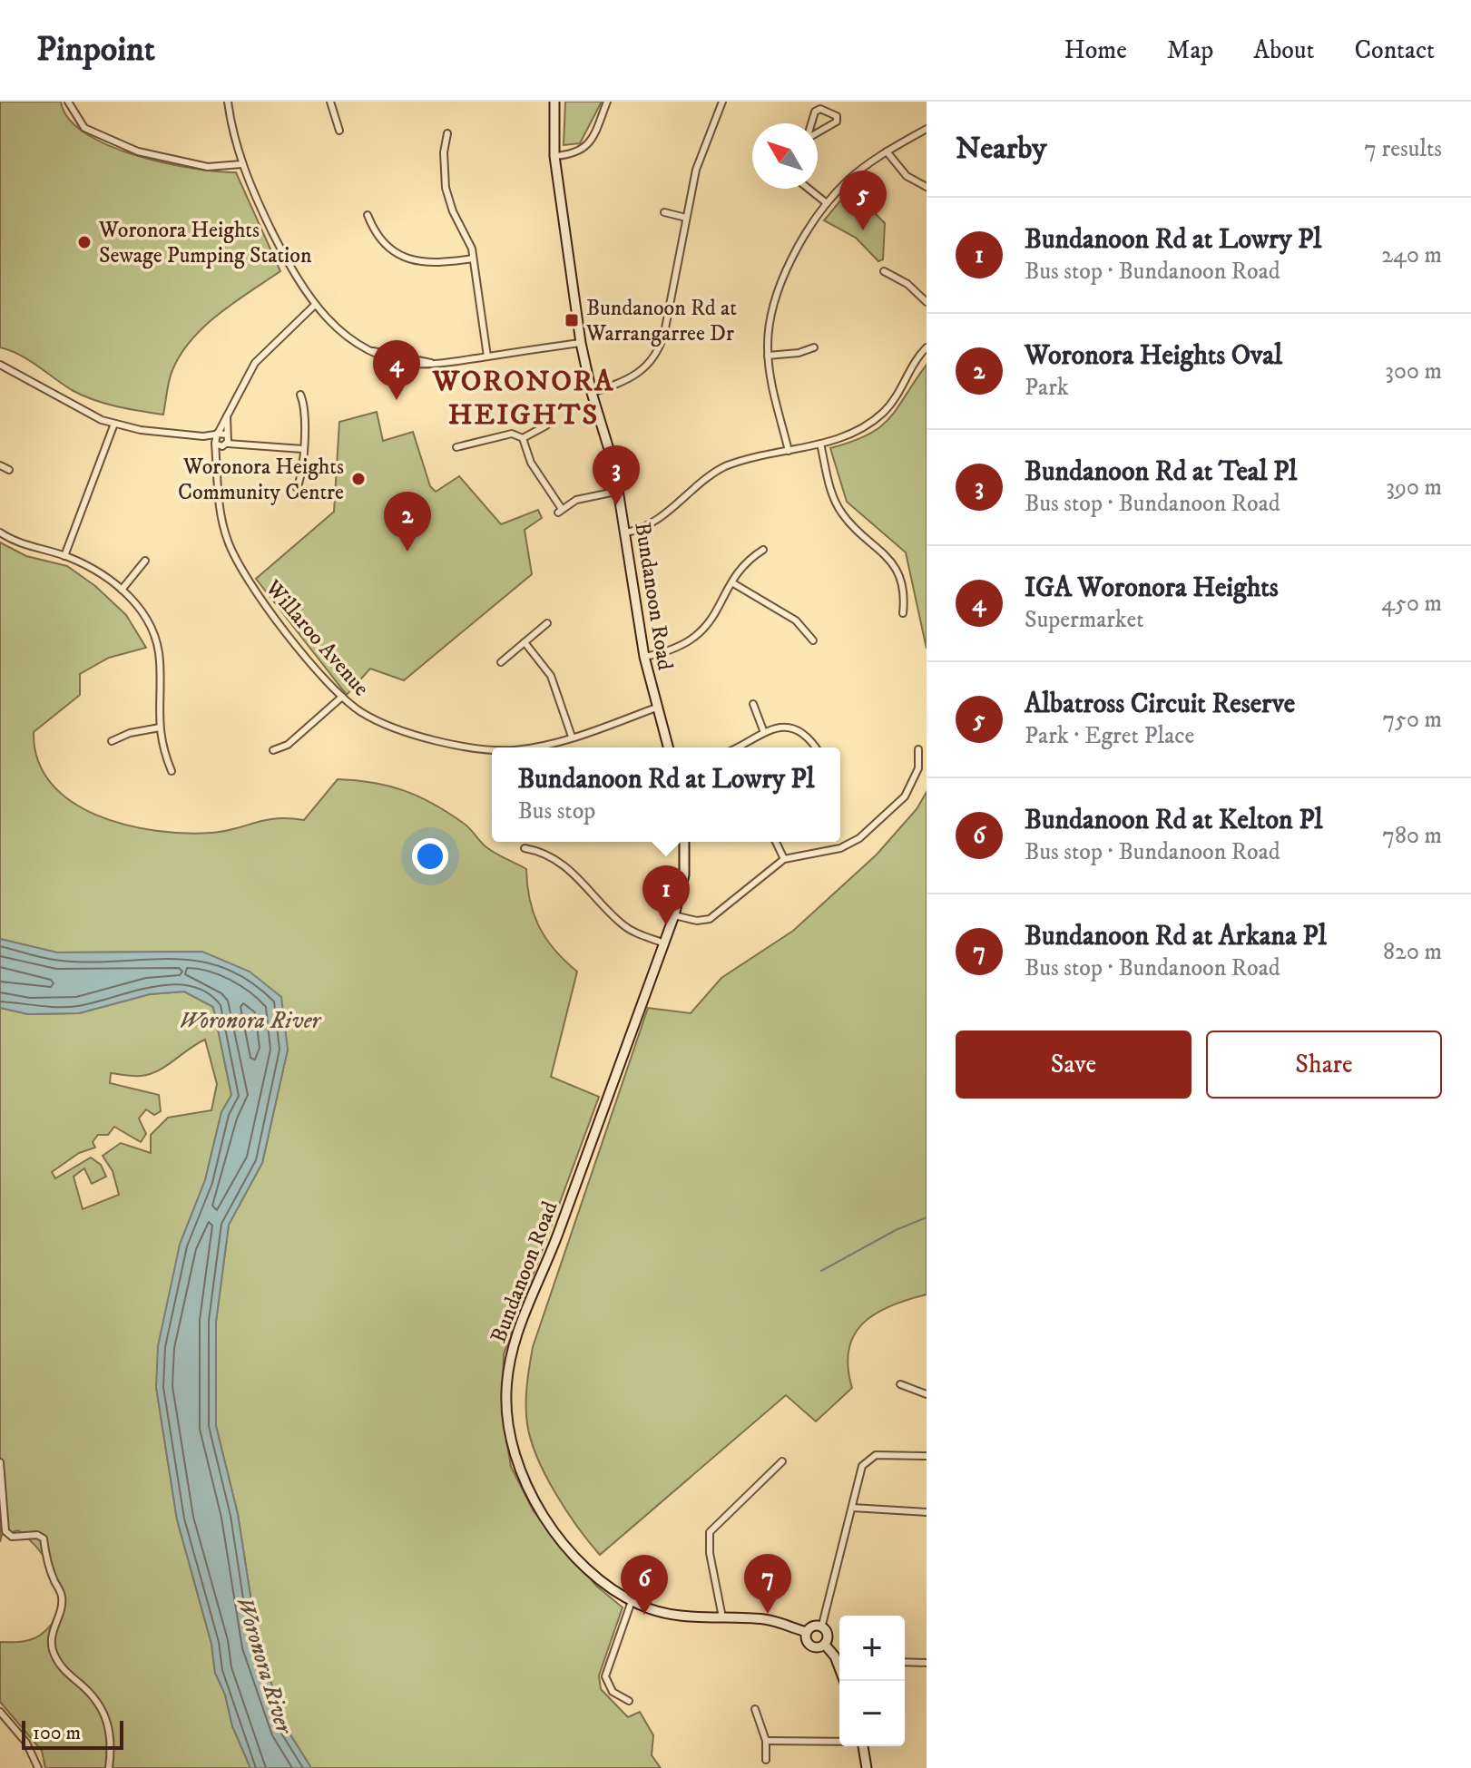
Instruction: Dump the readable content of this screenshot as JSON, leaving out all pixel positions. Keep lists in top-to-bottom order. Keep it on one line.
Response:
{"streets":{"street":["Bundanoon Road","Willaroo Avenue"]},"crossings":[["Bundanoon Road","Willaroo Avenue"]],"districts":["WORONORA HEIGHTS"],"water":["Woronora River"],"places":{"other":["Woronora Heights Sewage Pumping Station","Woronora Heights Community Centre"],"transit":["Bundanoon Rd at Warrangarree Dr"]},"scale_bar":"100 m","north":"top left","page":{"header":"Pinpoint","nav":["Home","Map","About","Contact"],"heading":["Nearby","7 results"],"pins":["5","4","3","2","1","7","6"],"list":[{"mark":"1","name":"Bundanoon Rd at Lowry Pl","note":"Bus stop · Bundanoon Road","value":"240 m"},{"mark":"2","name":"Woronora Heights Oval","note":"Park","value":"300 m"},{"mark":"3","name":"Bundanoon Rd at Teal Pl","note":"Bus stop · Bundanoon Road","value":"390 m"},{"mark":"4","name":"IGA Woronora Heights","note":"Supermarket","value":"450 m"},{"mark":"5","name":"Albatross Circuit Reserve","note":"Park · Egret Place","value":"750 m"},{"mark":"6","name":"Bundanoon Rd at Kelton Pl","note":"Bus stop · Bundanoon Road","value":"780 m"},{"mark":"7","name":"Bundanoon Rd at Arkana Pl","note":"Bus stop · Bundanoon Road","value":"820 m"}],"popup":["Bundanoon Rd at Lowry Pl","Bus stop"],"buttons":["Save","Share"],"map_buttons":["+","−"],"scale":"100 m"}}
